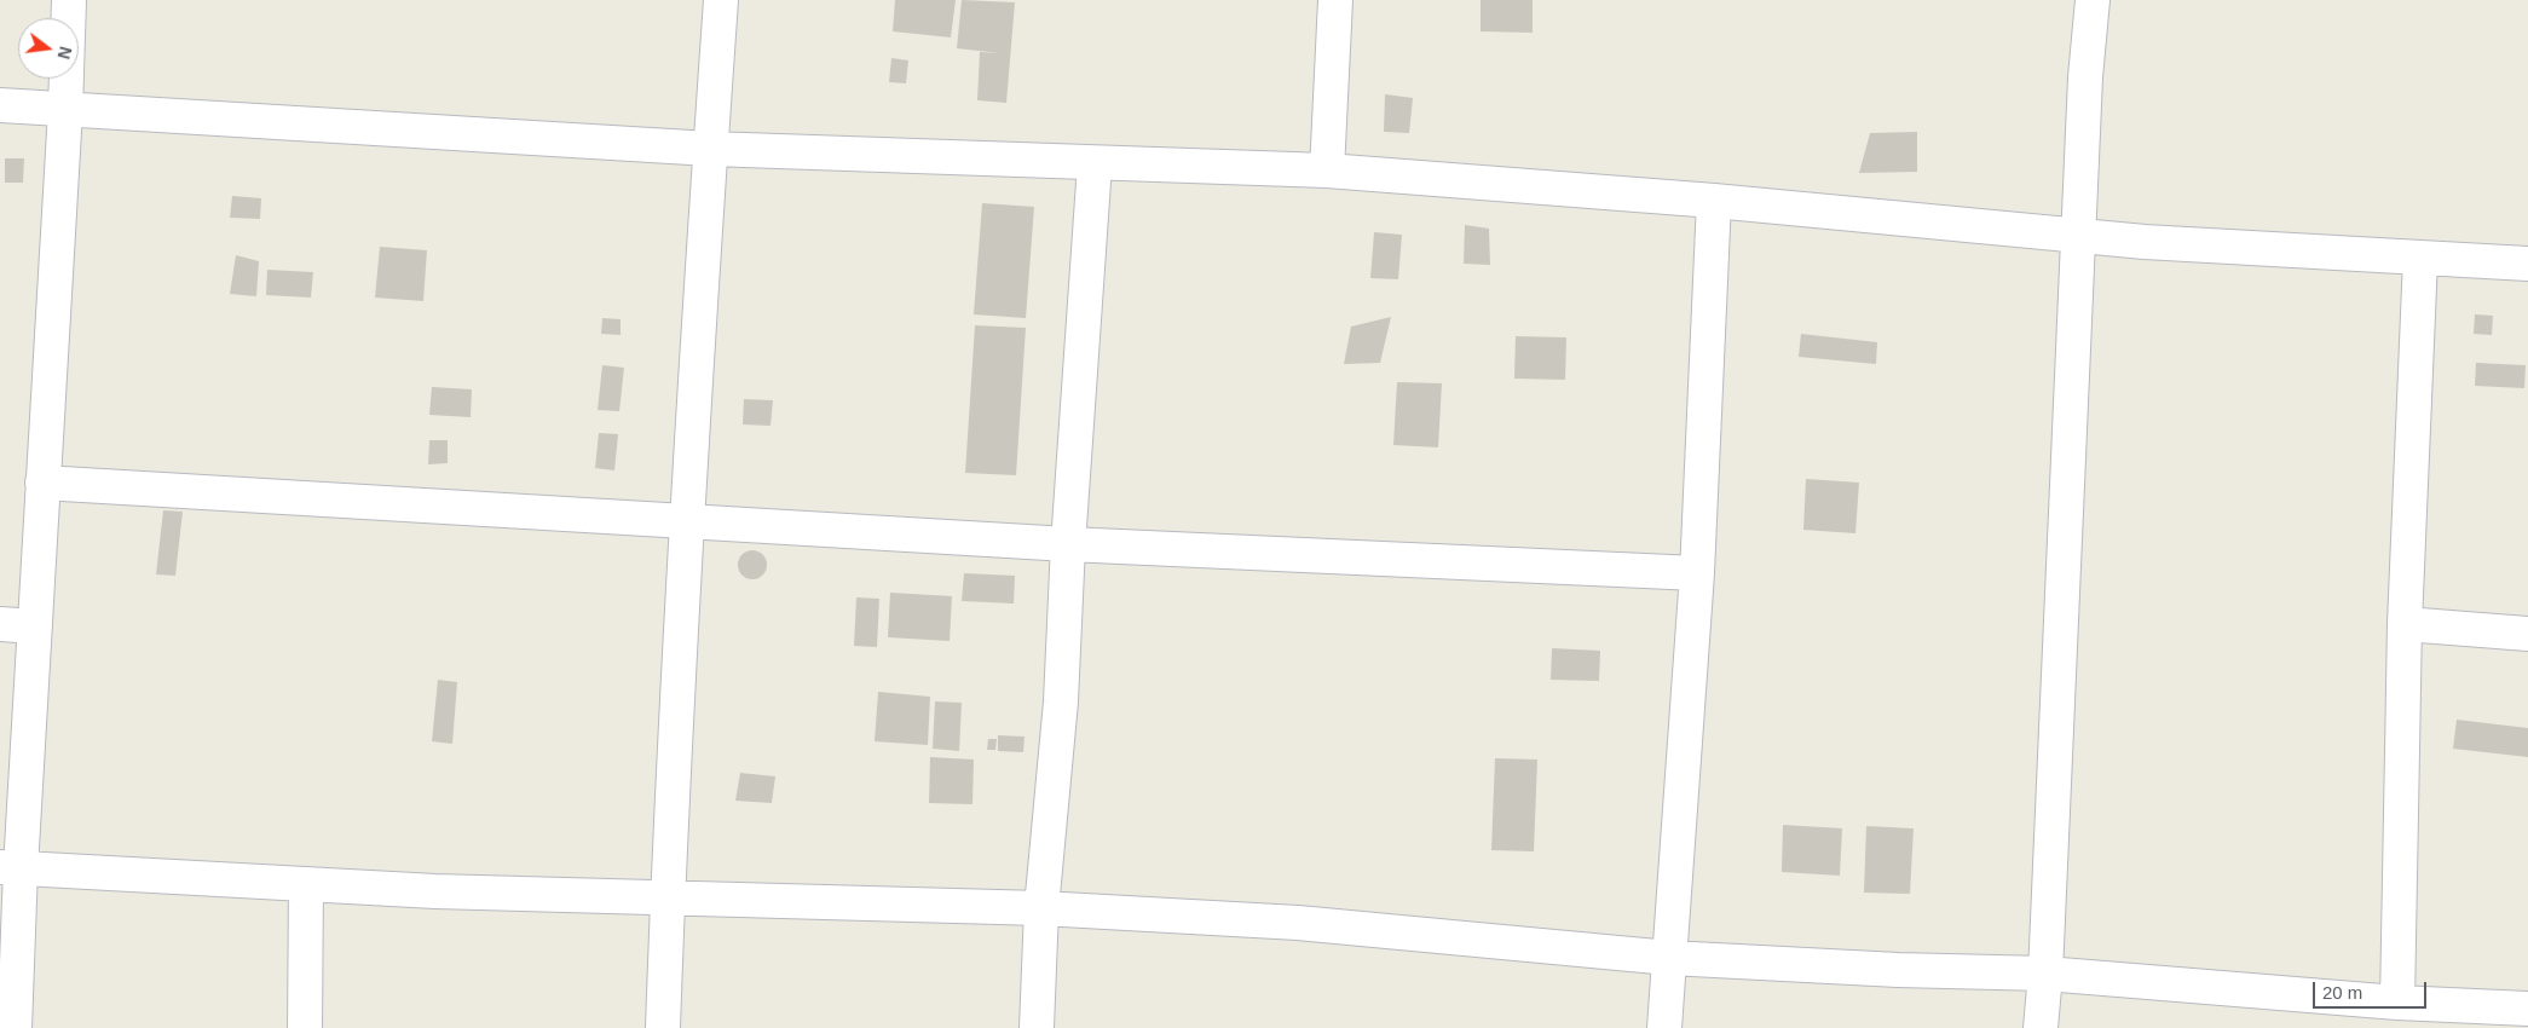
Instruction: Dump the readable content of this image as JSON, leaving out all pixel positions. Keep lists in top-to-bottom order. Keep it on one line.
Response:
{"scale_bar":"20 m","north":"right"}
